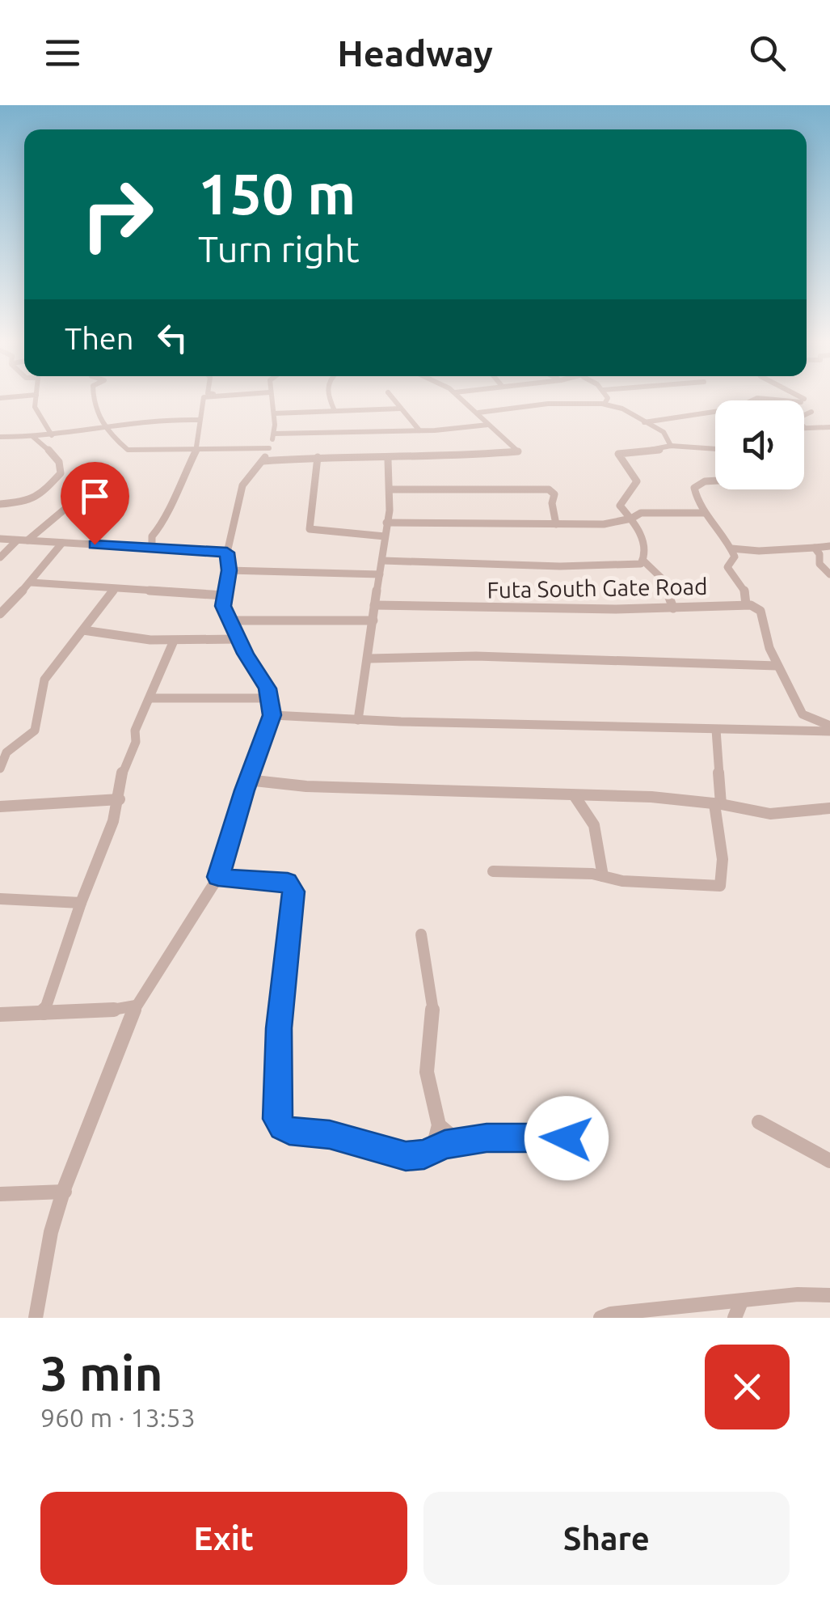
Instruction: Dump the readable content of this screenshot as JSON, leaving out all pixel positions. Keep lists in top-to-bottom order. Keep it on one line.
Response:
{"streets":{"street":["Futa South Gate Road"]},"page":{"header":"Headway","turn":["150 m","Turn right"],"then":"Then","heading":["3 min","960 m · 13:53"],"buttons":["Exit","Share"]}}
